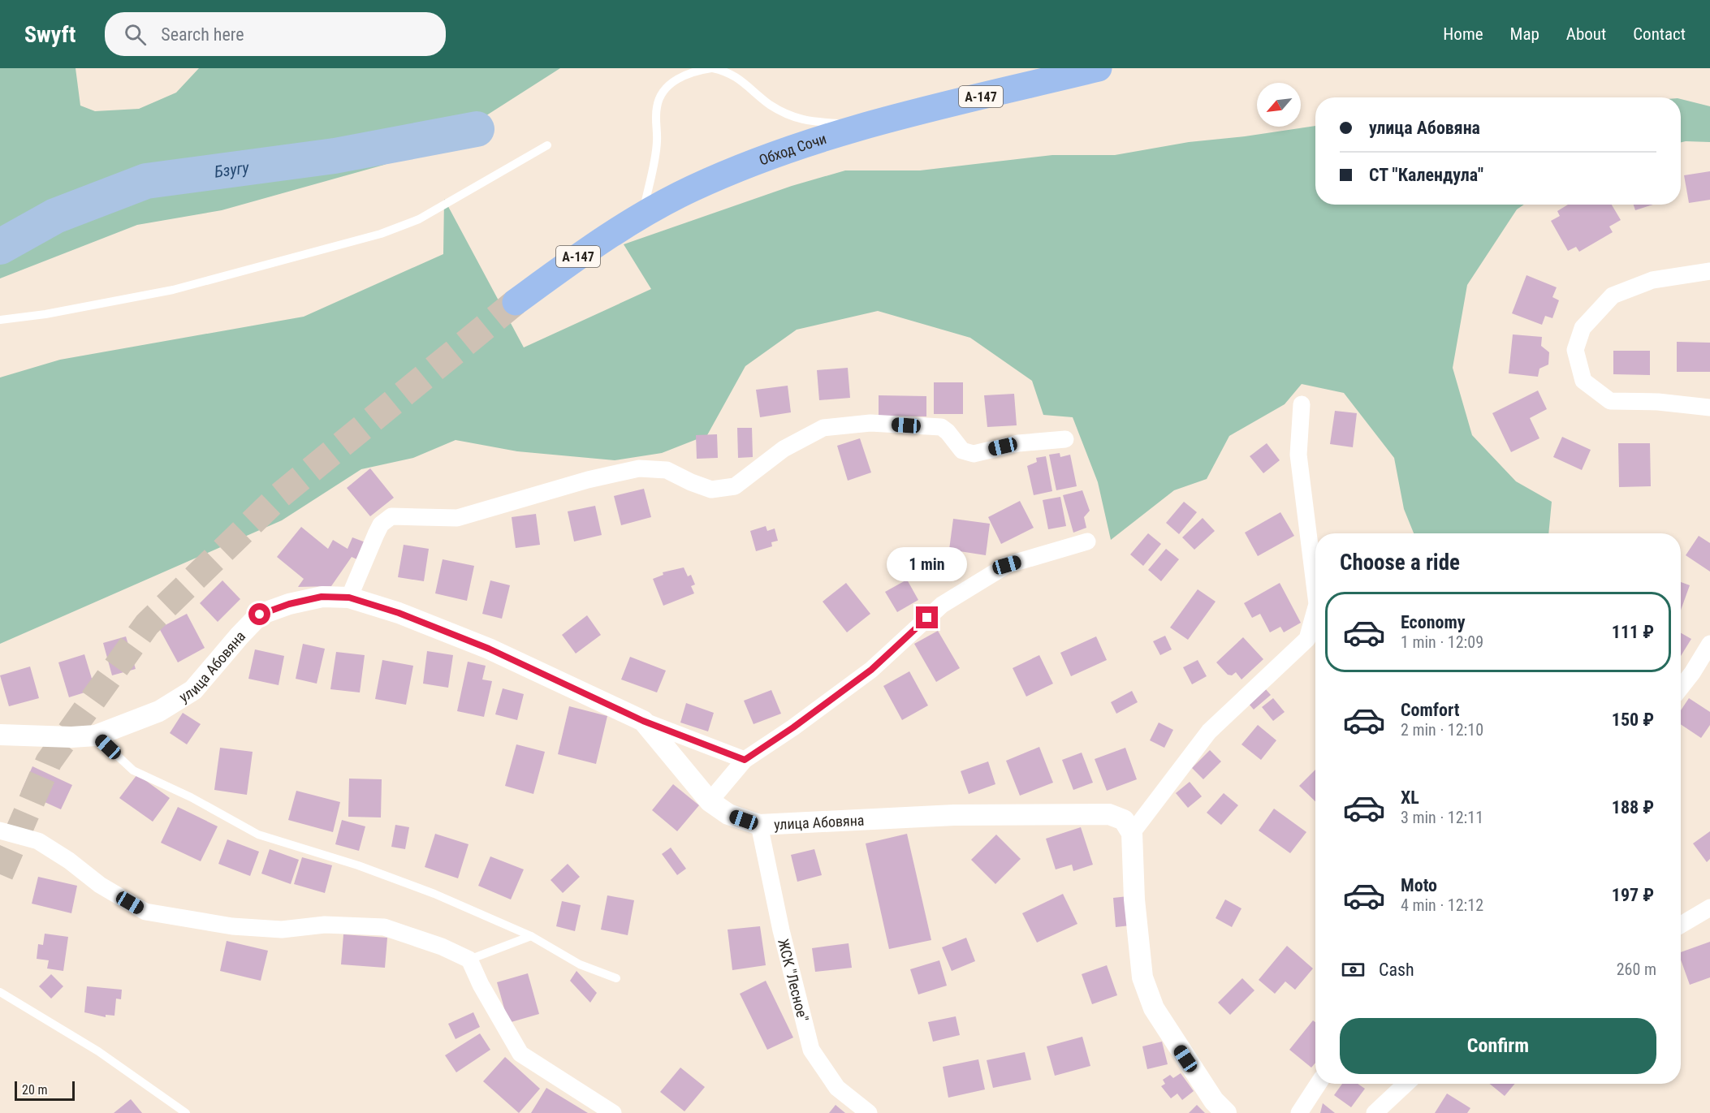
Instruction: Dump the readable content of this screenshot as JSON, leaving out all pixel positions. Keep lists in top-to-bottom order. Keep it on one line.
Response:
{"streets":{"highway":["А-147","Обход Сочи"],"street":["улица Абовяна","ЖСК \"Лесное\""]},"crossings":[["улица Абовяна","ЖСК \"Лесное\""]],"water":["Бзугу"],"scale_bar":"20 m","north":"bottom left","page":{"header":"Swyft","search":"Search here","nav":["Home","Map","About","Contact"],"banner":["улица Абовяна","СТ \"Календула\""],"heading":"Choose a ride","bubble":"1 min","list":[{"name":"Economy","note":"1 min · 12:09","value":"111 ₽"},{"name":"Comfort","note":"2 min · 12:10","value":"150 ₽"},{"name":"XL","note":"3 min · 12:11","value":"188 ₽"},{"name":"Moto","note":"4 min · 12:12","value":"197 ₽"}],"pay":["Cash","260 m"],"buttons":"Confirm","scale":"20 m"}}
